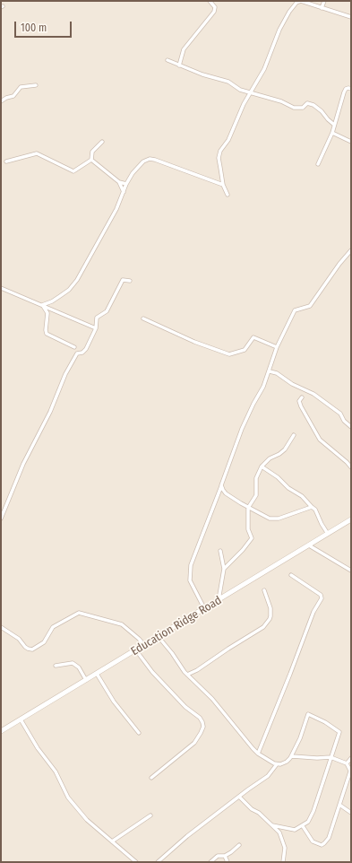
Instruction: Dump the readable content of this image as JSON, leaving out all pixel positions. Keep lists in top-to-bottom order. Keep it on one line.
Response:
{"streets":{"main road":["Education Ridge Road"]},"scale_bar":"100 m"}
